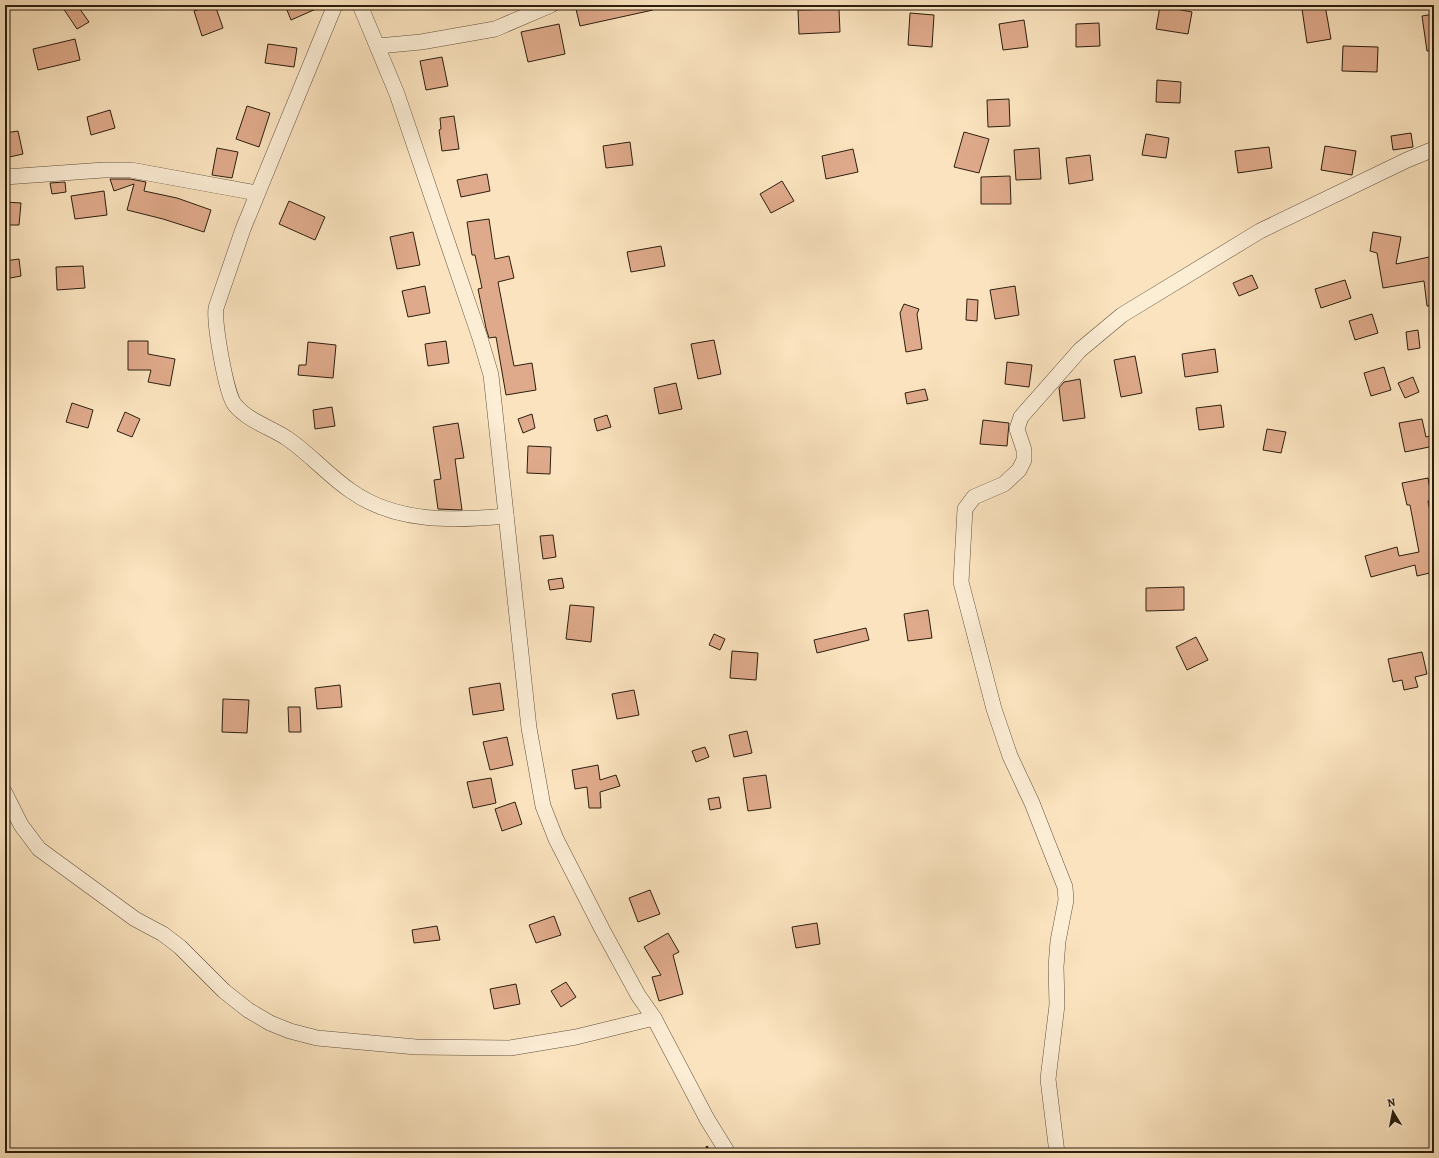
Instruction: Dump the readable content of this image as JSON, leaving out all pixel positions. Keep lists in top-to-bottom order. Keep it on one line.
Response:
{"north":"top"}
